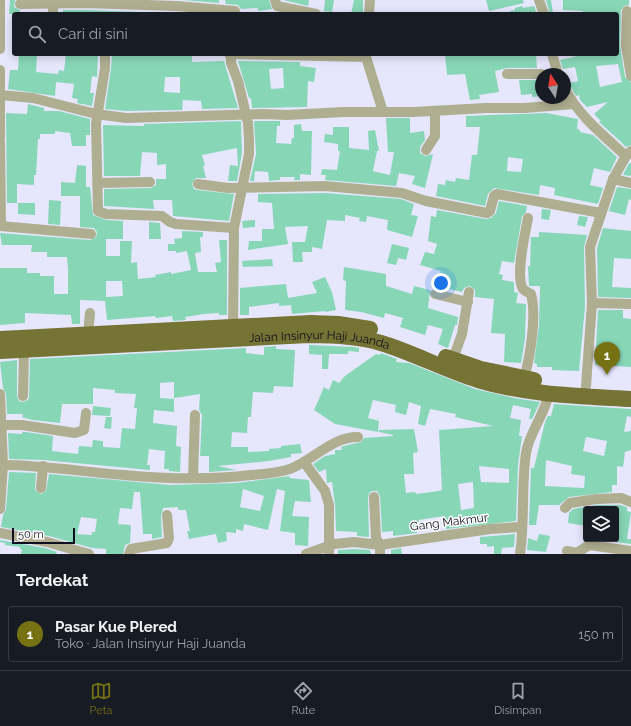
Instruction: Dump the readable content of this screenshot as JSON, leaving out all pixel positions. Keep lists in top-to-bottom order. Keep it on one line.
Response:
{"streets":{"highway":["Jalan Insinyur Haji Juanda"],"street":["Gang Makmur"]},"scale_bar":"50 m","north":"top","page":{"search":"Cari di sini","pins":"1","scale":"50 m","heading":"Terdekat","list":[{"mark":"1","name":"Pasar Kue Plered","note":"Toko · Jalan Insinyur Haji Juanda","value":"150 m"}],"nav":["Peta","Rute","Disimpan"]}}
